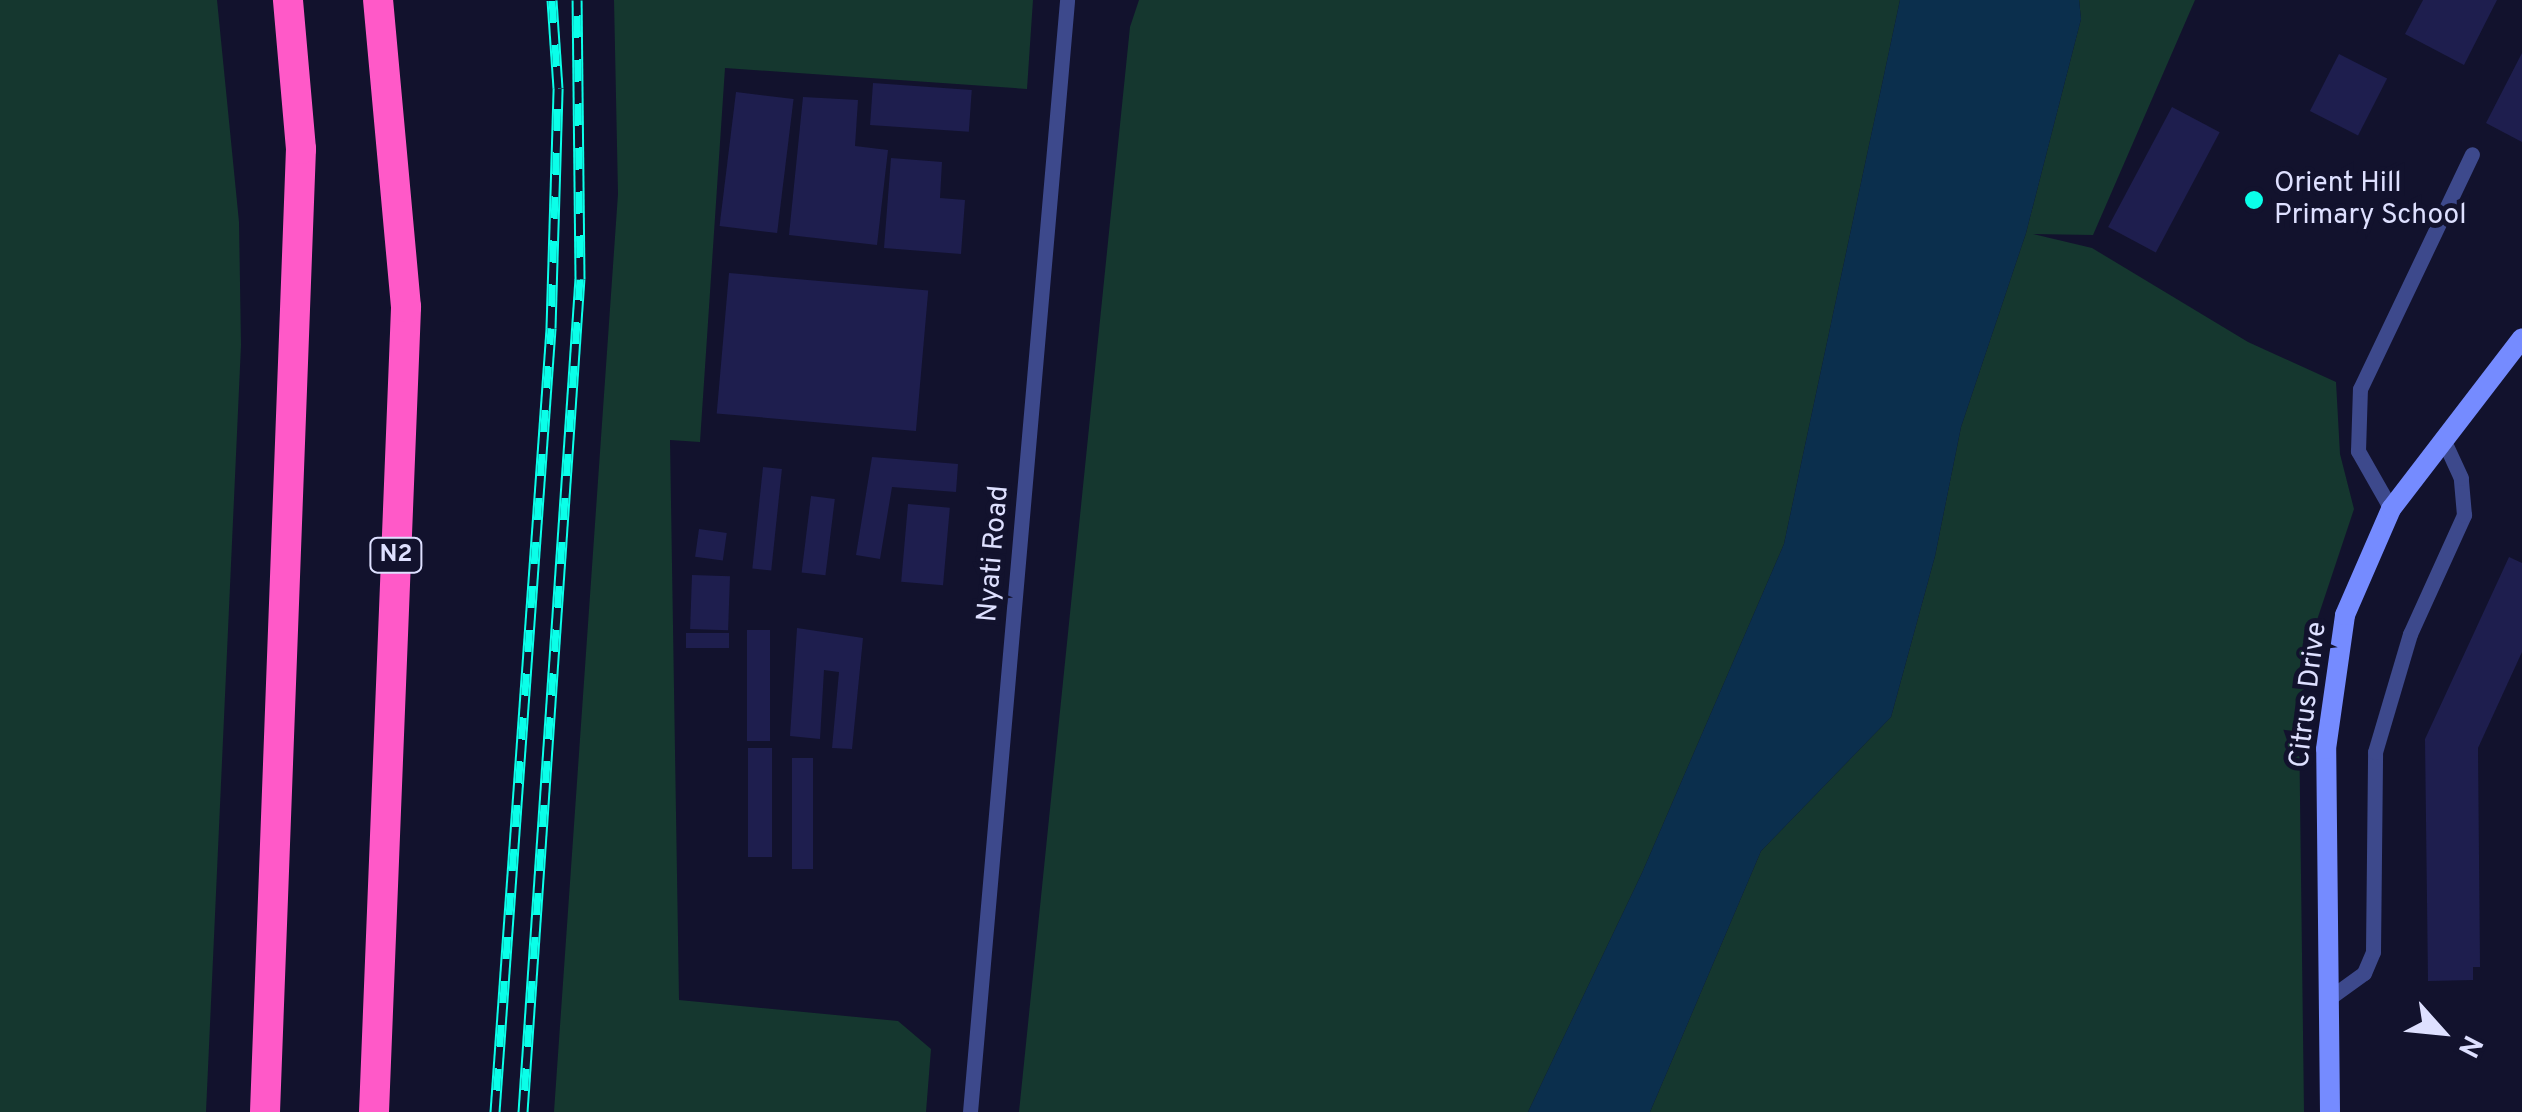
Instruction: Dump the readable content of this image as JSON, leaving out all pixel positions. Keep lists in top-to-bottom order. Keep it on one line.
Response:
{"streets":{"highway":["N2"],"street":["Citrus Drive"],"lane":["Nyati Road"]},"places":["Orient Hill Primary School"],"north":"bottom right"}
